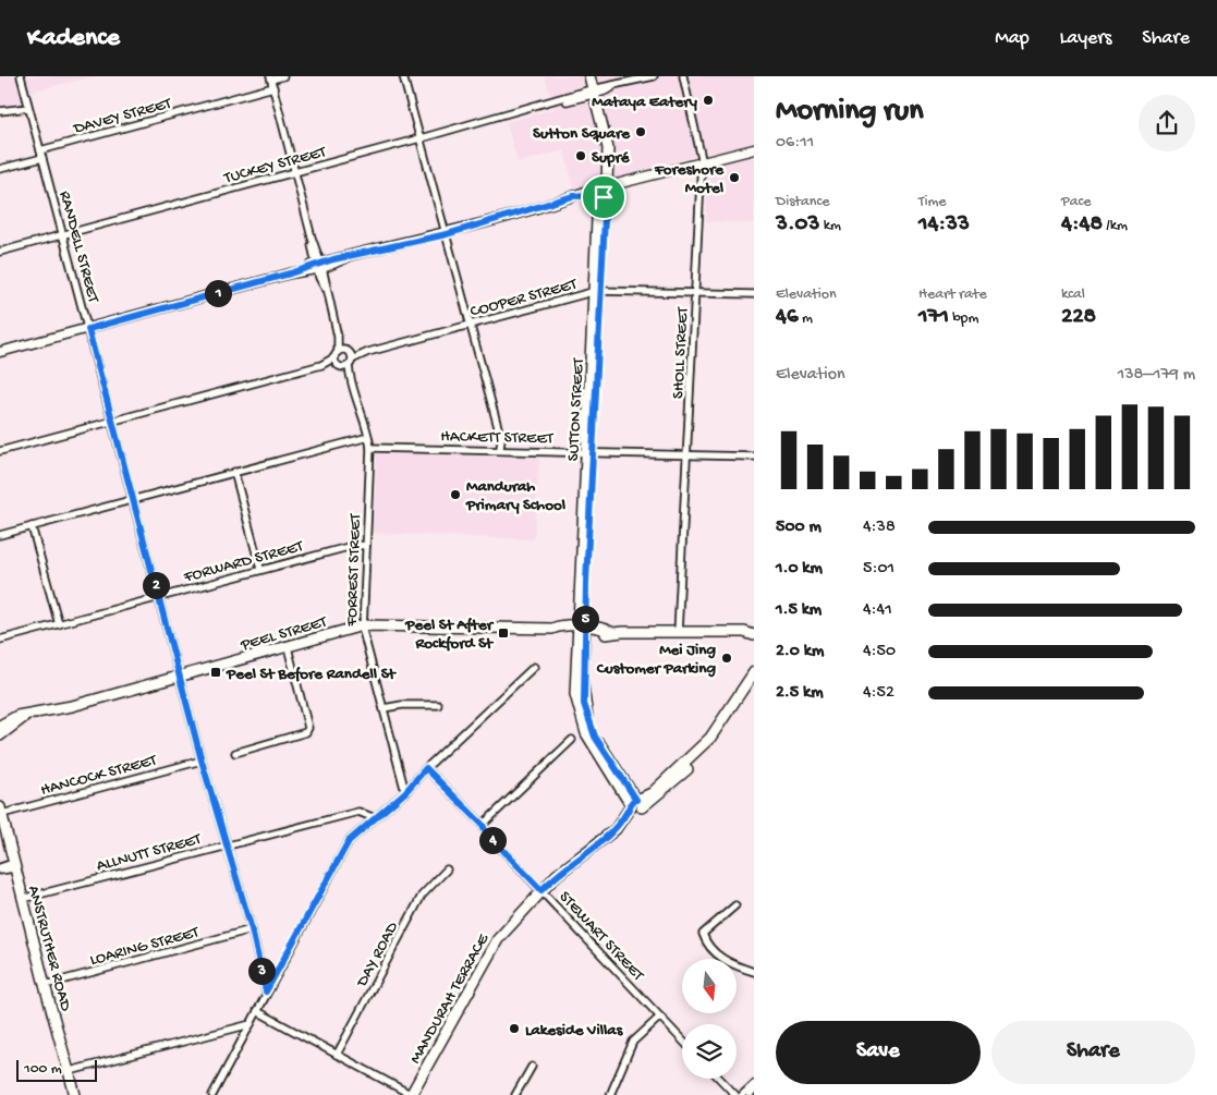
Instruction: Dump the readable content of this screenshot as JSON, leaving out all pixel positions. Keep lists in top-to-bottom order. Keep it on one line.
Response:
{"streets":{"main road":["SUTTON STREET","PEEL STREET","ANSTRUTHER ROAD","MANDURAH TERRACE"],"street":["DAVEY STREET","TUCKEY STREET","RANDELL STREET","COOPER STREET","SHOLL STREET","HACKETT STREET","FORWARD STREET","FORREST STREET","HANCOCK STREET","ALLNUTT STREET","STEWART STREET","LOARING STREET","DAY ROAD"]},"crossings":[["DAVEY STREET","RANDELL STREET"],["TUCKEY STREET","RANDELL STREET"],["TUCKEY STREET","SUTTON STREET"],["RANDELL STREET","FORWARD STREET"],["RANDELL STREET","PEEL STREET"],["RANDELL STREET","HANCOCK STREET"],["RANDELL STREET","ALLNUTT STREET"],["RANDELL STREET","LOARING STREET"],["COOPER STREET","SHOLL STREET"],["COOPER STREET","SUTTON STREET"],["COOPER STREET","FORREST STREET"],["SHOLL STREET","HACKETT STREET"],["SHOLL STREET","PEEL STREET"],["SUTTON STREET","HACKETT STREET"],["SUTTON STREET","PEEL STREET"],["SUTTON STREET","MANDURAH TERRACE"],["HACKETT STREET","FORREST STREET"],["FORWARD STREET","FORREST STREET"],["FORREST STREET","PEEL STREET"],["HANCOCK STREET","ANSTRUTHER ROAD"],["ALLNUTT STREET","ANSTRUTHER ROAD"],["STEWART STREET","MANDURAH TERRACE"],["LOARING STREET","ANSTRUTHER ROAD"]],"places":{"other":["Mataya Eatery","Sutton Square","Supré","Foreshore Motel","Mandurah Primary School","Mei Jing Customer Parking","Lakeside Villas"],"transit":["Peel St After Rockford St","Peel St Before Randell St"]},"scale_bar":"100 m","north":"bottom","page":{"header":"Kadence","nav":["Map","Layers","Share"],"heading":["Morning run","06:11"],"stats":[["Distance","3.03 km"],["Time","14:33"],["Pace","4:48 /km"],["Elevation","46 m"],["Heart rate","171 bpm"],["kcal","228"]],"pins":["1","2","5","4","3"],"chart":["Elevation","138–179 m"],"list":[{"name":"500 m","note":"4:38"},{"name":"1.0 km","note":"5:01"},{"name":"1.5 km","note":"4:41"},{"name":"2.0 km","note":"4:50"},{"name":"2.5 km","note":"4:52"}],"buttons":["Save","Share"],"scale":"100 m"}}
